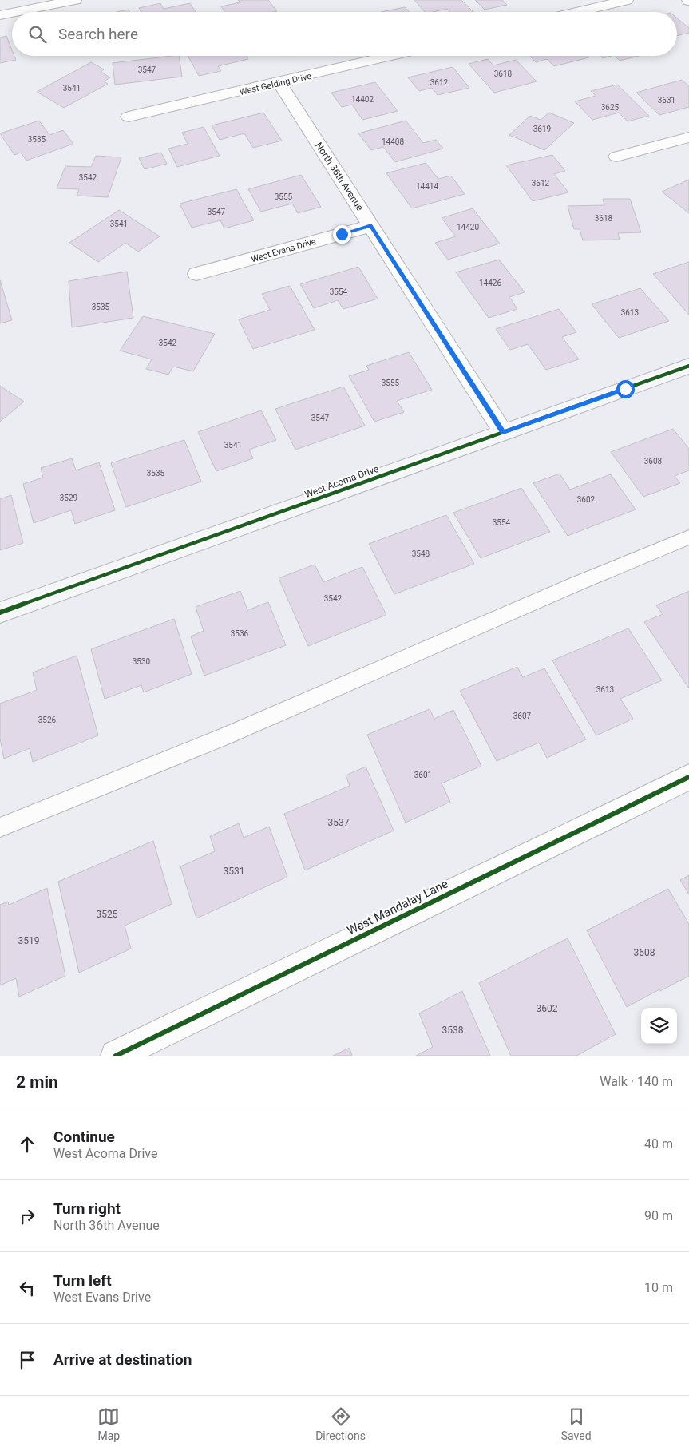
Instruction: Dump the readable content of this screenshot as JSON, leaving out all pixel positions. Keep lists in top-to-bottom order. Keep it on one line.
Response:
{"streets":{"street":["West Gelding Drive","North 36th Avenue","West Evans Drive","West Acoma Drive","West Mandalay Lane"]},"crossings":[["West Gelding Drive","North 36th Avenue"],["North 36th Avenue","West Evans Drive"],["North 36th Avenue","West Acoma Drive"]],"house_numbers":["3547","3618","3612","3541","14402","3631","3625","3619","3535","14408","3542","3612","14414","3555","3547","3618","3541","14420","14426","3554","3535","3613","3542","3555","3547","3541","3608","3535","3529","3602","3554","3548","3542","3536","3530","3613","3607","3526","3601","3537","3531","3525","3519","3608","3602","3538"],"page":{"search":"Search here","heading":["2 min","Walk · 140 m"],"list":[["Continue","West Acoma Drive","40 m"],["Turn right","North 36th Avenue","90 m"],["Turn left","West Evans Drive","10 m"],"Arrive at destination"],"nav":["Map","Directions","Saved"]}}
